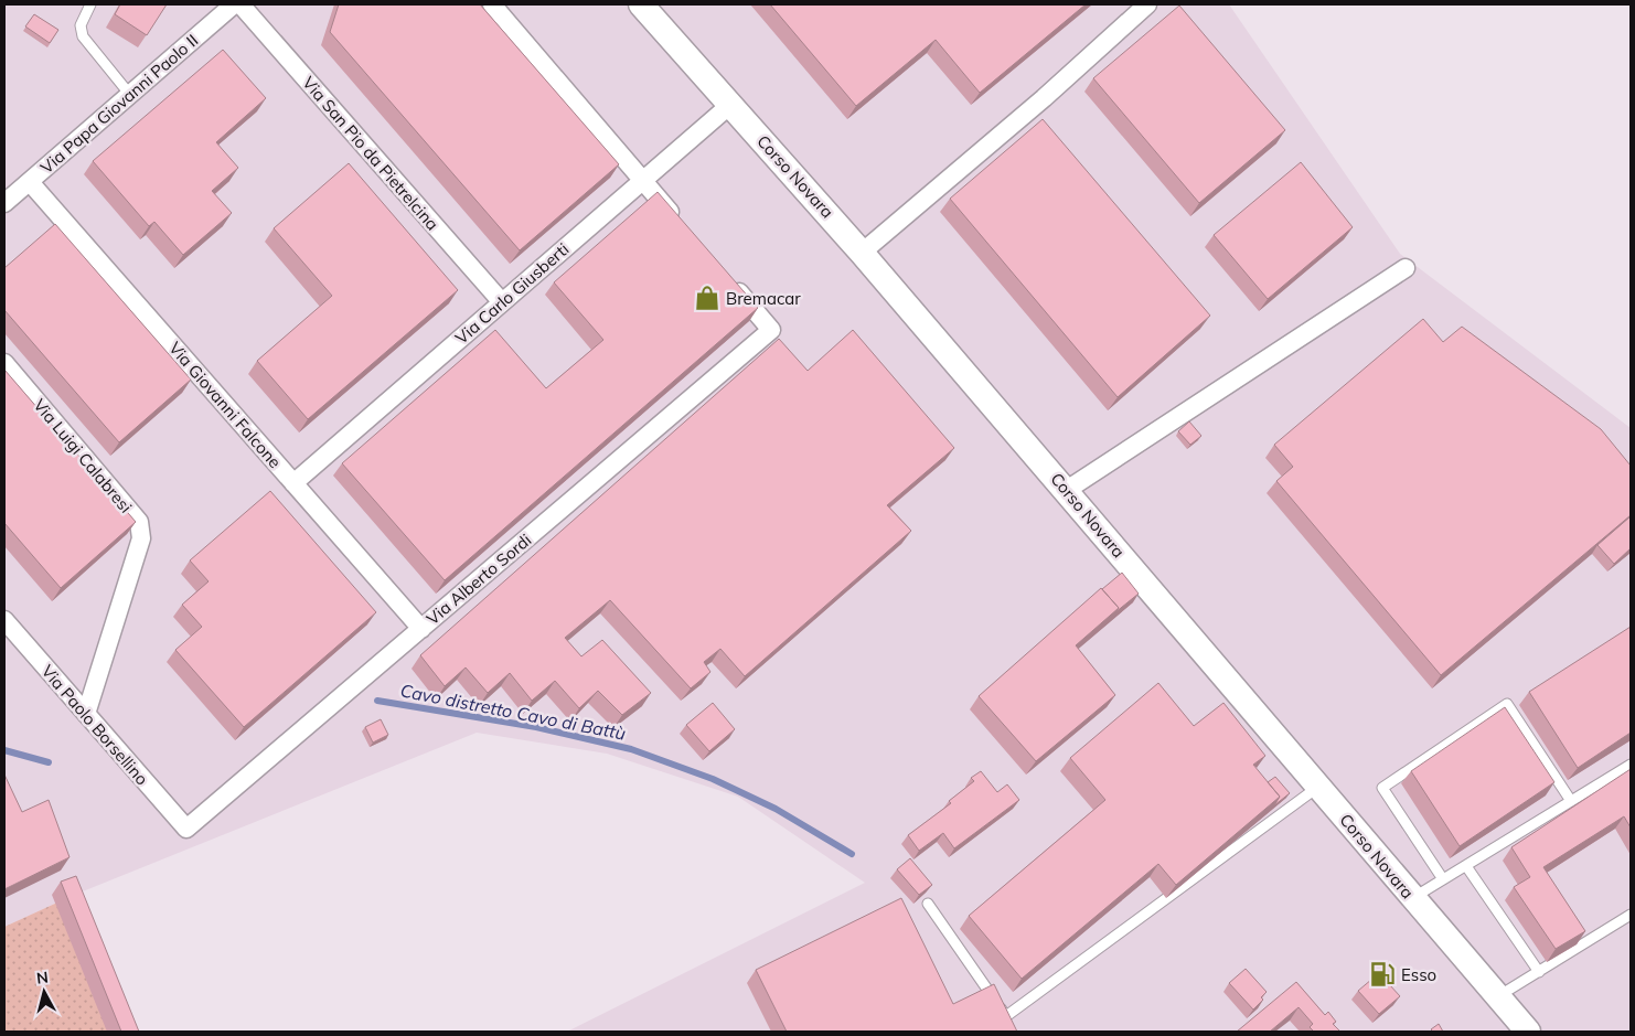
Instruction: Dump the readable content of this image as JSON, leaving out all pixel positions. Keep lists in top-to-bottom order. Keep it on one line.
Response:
{"streets":{"main road":["Corso Novara"],"street":["Via Papa Giovanni Paolo II","Via San Pio da Pietrelcina","Via Carlo Giusberti","Via Giovanni Falcone","Via Luigi Calabresi","Via Alberto Sordi","Via Paolo Borsellino"]},"crossings":[["Via Papa Giovanni Paolo II","Via Giovanni Falcone"],["Via San Pio da Pietrelcina","Via Carlo Giusberti"],["Corso Novara","Via Carlo Giusberti"],["Via Carlo Giusberti","Via Giovanni Falcone"],["Via Giovanni Falcone","Via Alberto Sordi"],["Via Luigi Calabresi","Via Paolo Borsellino"],["Via Alberto Sordi","Via Paolo Borsellino"]],"water":["Cavo distretto Cavo di Battù"],"places":{"shop":["Bremacar"],"fuel station":["Esso"]},"north":"top"}
